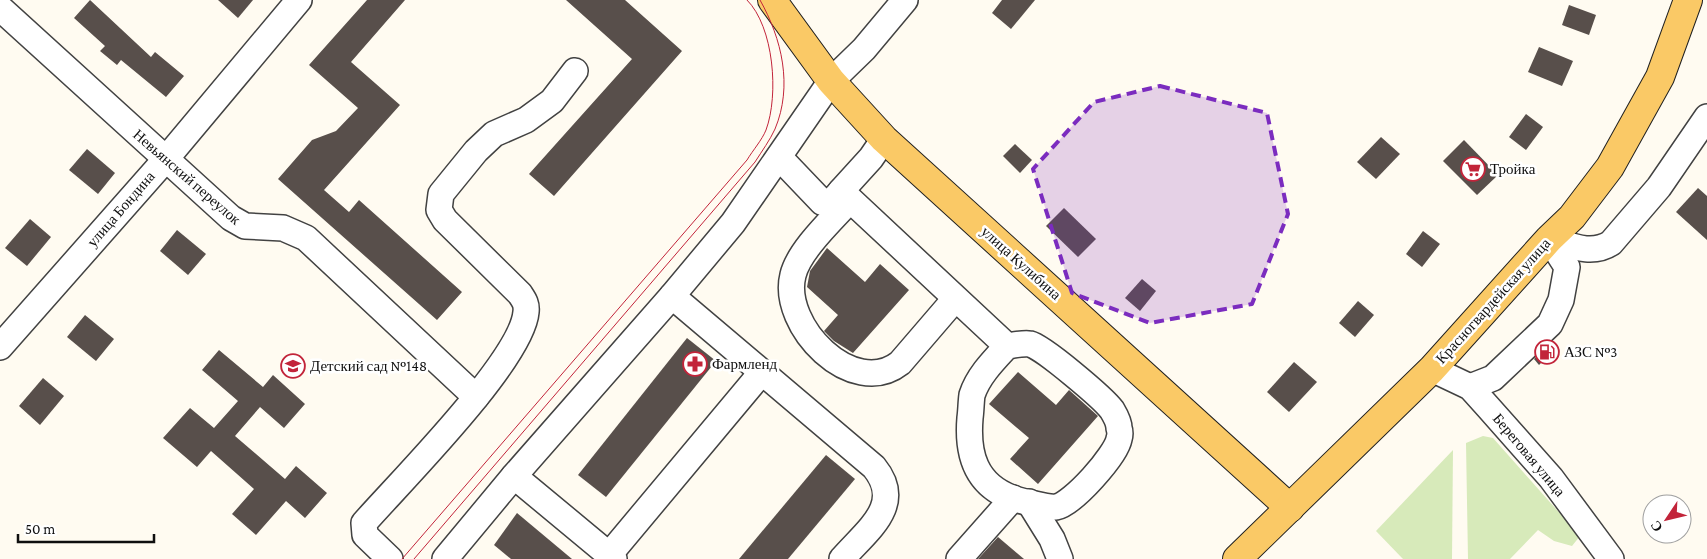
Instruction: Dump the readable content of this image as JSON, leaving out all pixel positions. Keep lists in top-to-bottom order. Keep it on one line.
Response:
{"streets":{"main road":["улица Кулибина","Красногвардейская улица"],"street":["Невьянский переулок","улица Бондина","Береговая улица"]},"crossings":[["Невьянский переулок","улица Бондина"],["улица Кулибина","Красногвардейская улица"],["Красногвардейская улица","Береговая улица"]],"places":{"supermarket":["Тройка"],"fuel station":["АЗС №3"],"pharmacy":["Фармленд"],"school or university":["Детский сад №148"]},"scale_bar":"50 m","north":"bottom left"}
